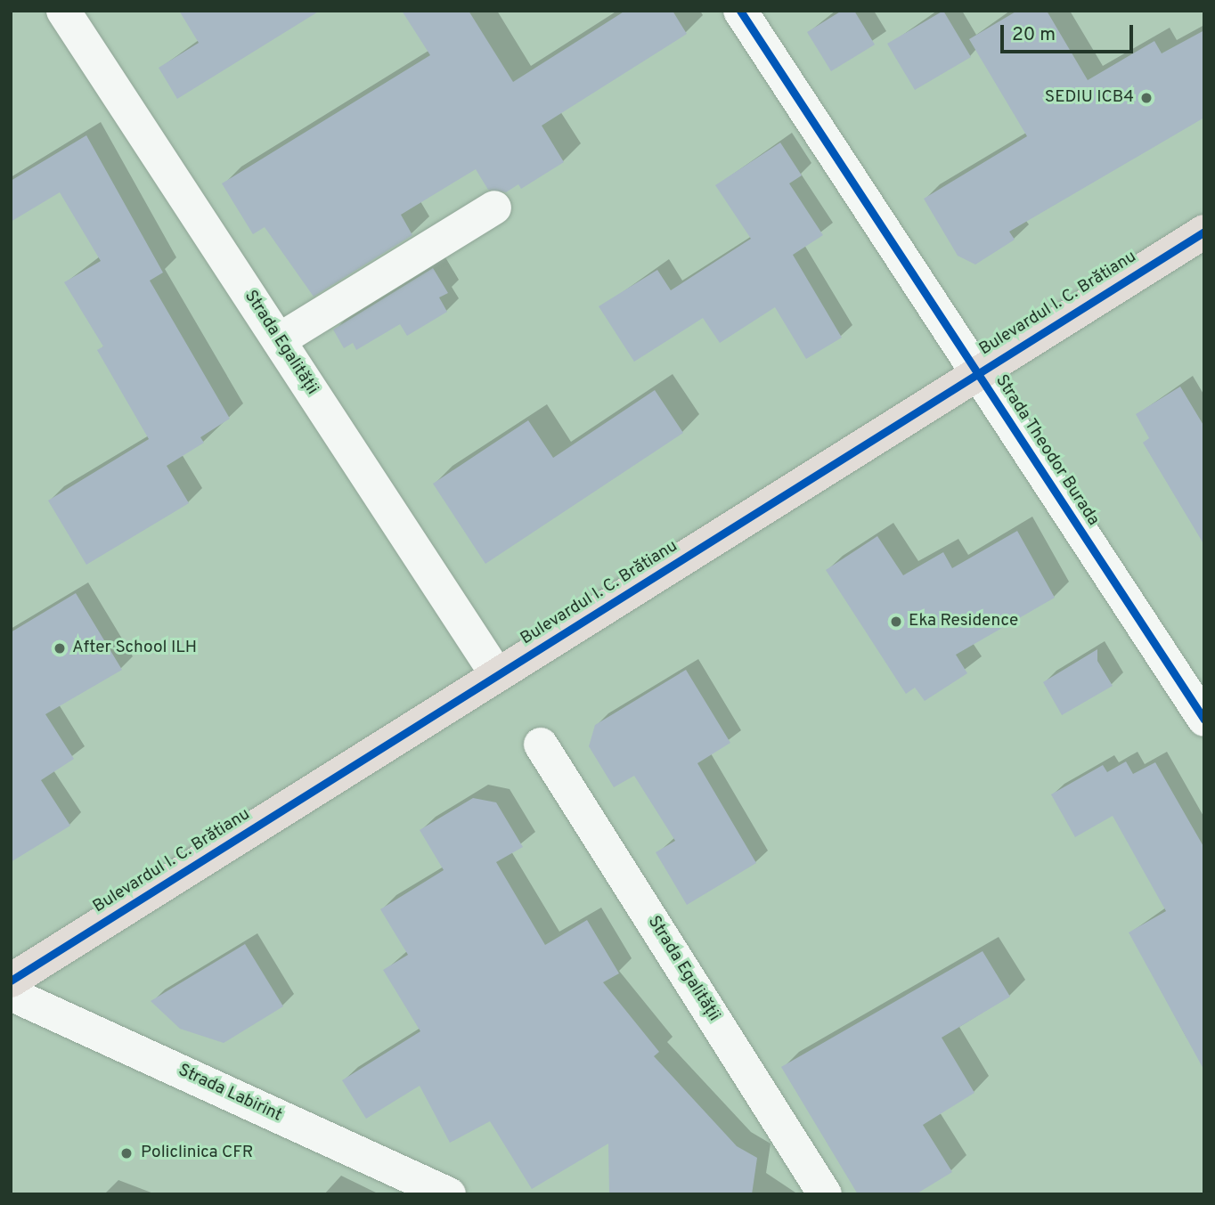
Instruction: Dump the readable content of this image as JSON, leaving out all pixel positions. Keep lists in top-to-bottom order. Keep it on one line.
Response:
{"streets":{"main road":["Bulevardul I. C. Brătianu"],"street":["Strada Egalității","Strada Theodor Burada","Strada Labirint"]},"crossings":[["Bulevardul I. C. Brătianu","Strada Egalității"],["Bulevardul I. C. Brătianu","Strada Theodor Burada"]],"places":["SEDIU ICB4","Eka Residence","After School ILH","Policlinica CFR"],"scale_bar":"20 m"}
